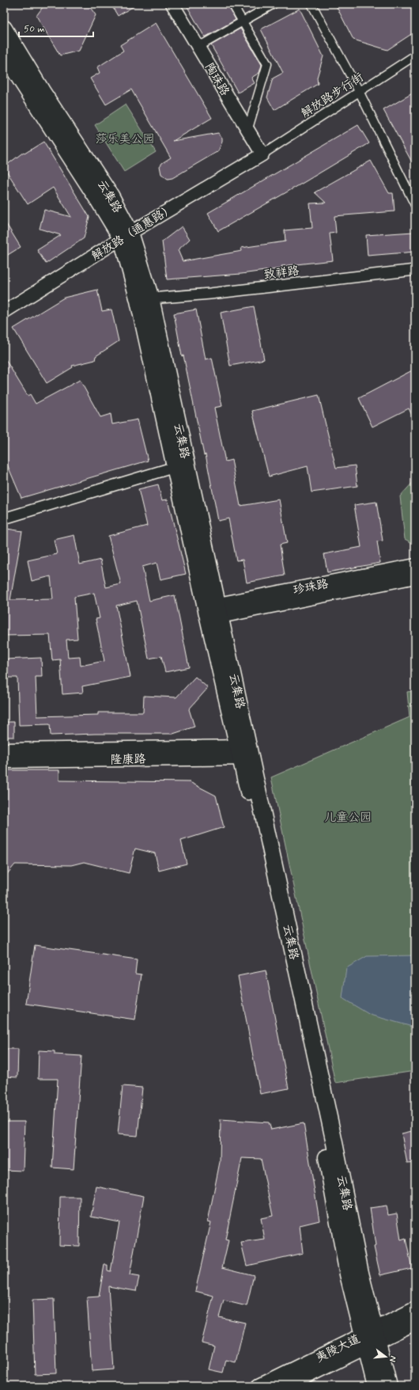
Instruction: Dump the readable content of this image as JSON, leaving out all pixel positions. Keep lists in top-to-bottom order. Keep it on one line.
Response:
{"streets":{"main road":["云集路","珍珠路","隆康路","夷陵大道"],"street":["陶珠路","解放路步行街","解放路（通惠路）","致祥路"]},"crossings":[["陶珠路","解放路步行街"],["陶珠路","解放路（通惠路）"],["解放路步行街","解放路（通惠路）"],["云集路","解放路（通惠路）"],["云集路","致祥路"],["云集路","珍珠路"],["云集路","隆康路"],["云集路","夷陵大道"]],"parks":["莎乐美公园","儿童公园"],"scale_bar":"50 m","north":"right"}
